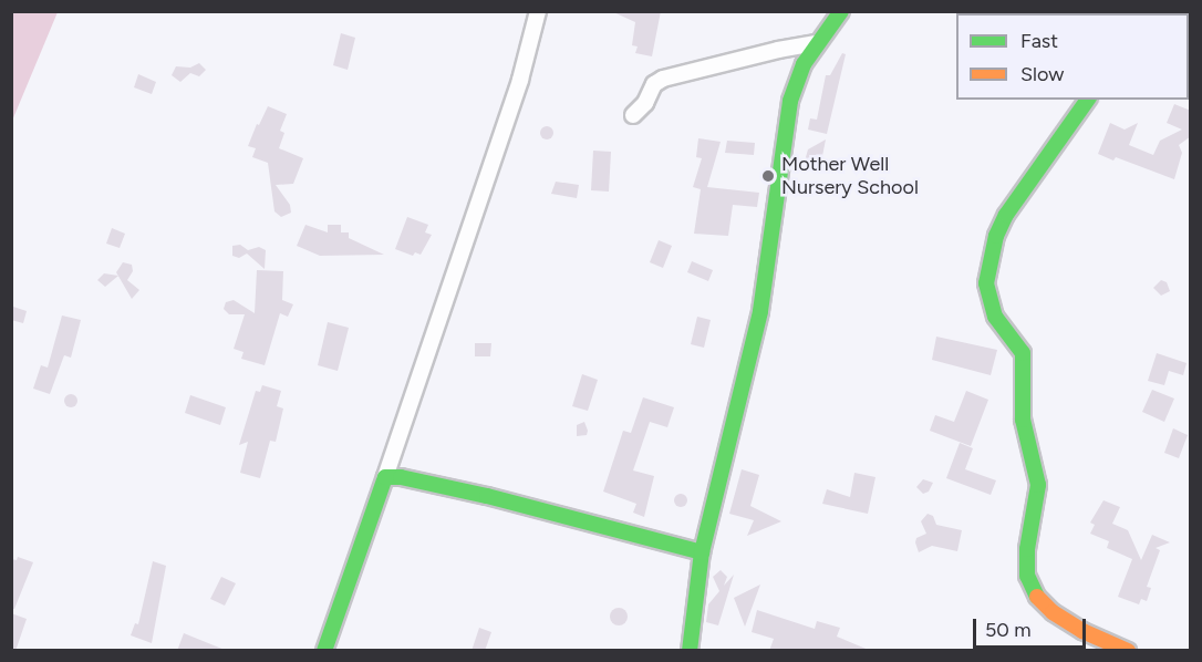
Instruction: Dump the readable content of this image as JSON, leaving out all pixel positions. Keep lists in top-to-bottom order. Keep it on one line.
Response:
{"places":["Mother Well Nursery School"],"legend":["Fast","Slow"],"scale_bar":"50 m"}
